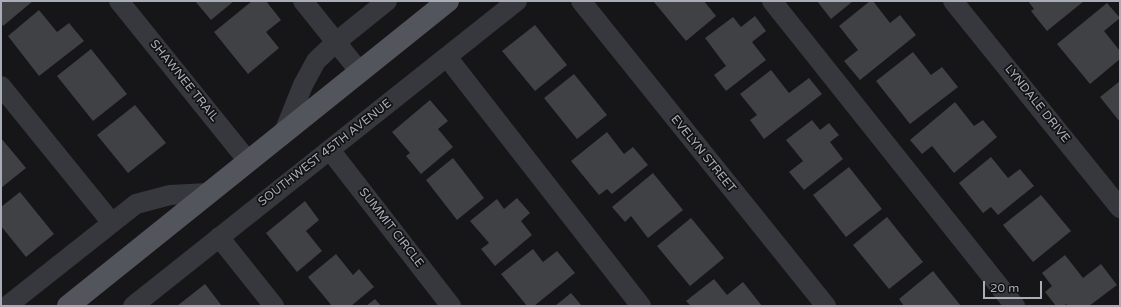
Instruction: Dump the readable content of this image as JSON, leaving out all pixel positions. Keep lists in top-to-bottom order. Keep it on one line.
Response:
{"streets":{"street":["SHAWNEE TRAIL","LYNDALE DRIVE","SOUTHWEST 45TH AVENUE","EVELYN STREET","SUMMIT CIRCLE"]},"crossings":[["SOUTHWEST 45TH AVENUE","SUMMIT CIRCLE"]],"scale_bar":"20 m"}
